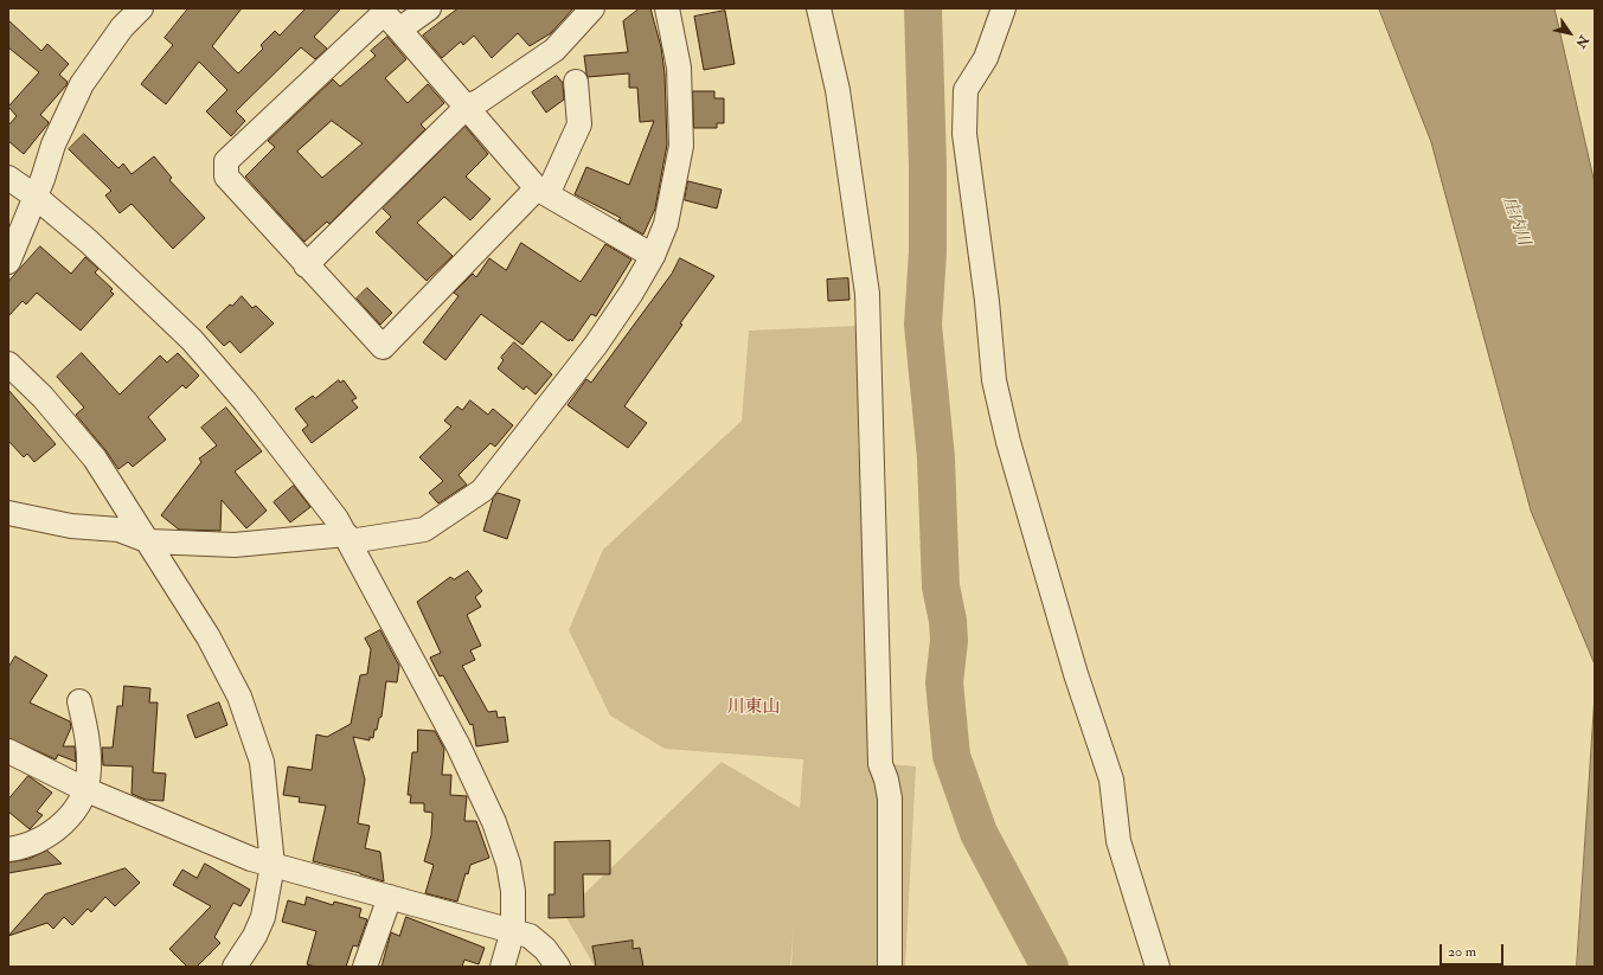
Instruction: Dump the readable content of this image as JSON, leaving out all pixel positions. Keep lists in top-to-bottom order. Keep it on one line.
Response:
{"districts":["川東山"],"water":["庄内川"],"scale_bar":"20 m","north":"bottom right"}
